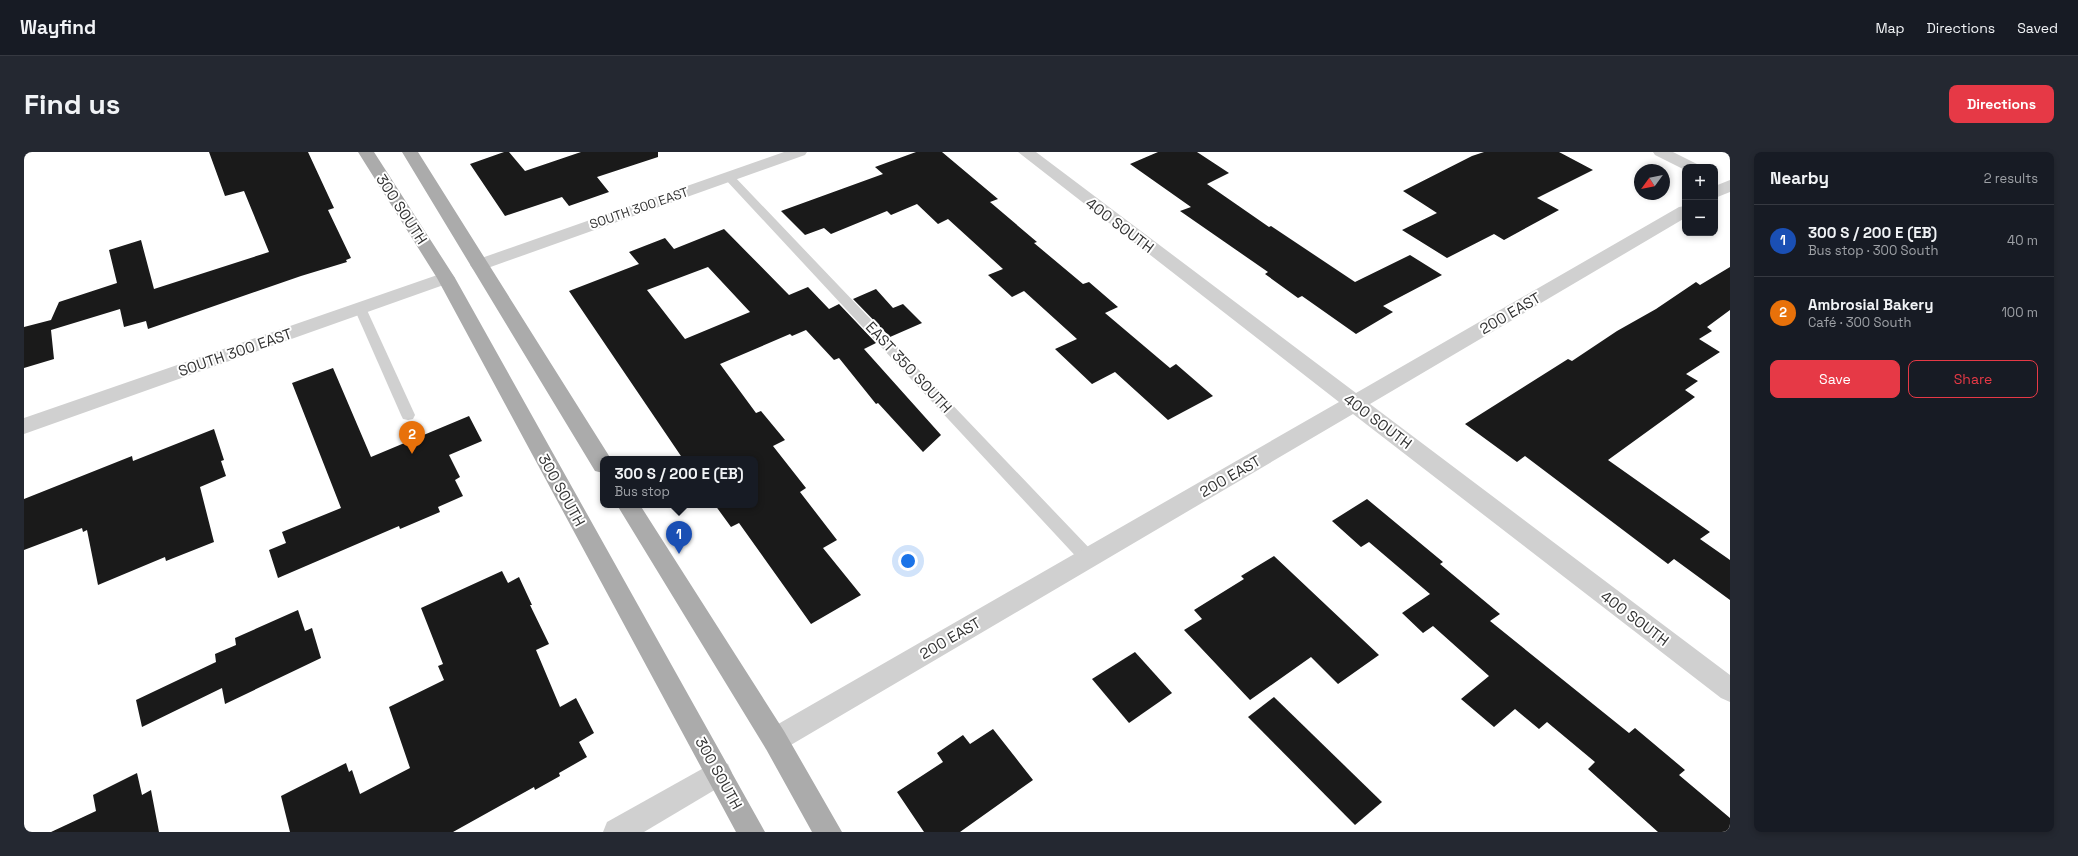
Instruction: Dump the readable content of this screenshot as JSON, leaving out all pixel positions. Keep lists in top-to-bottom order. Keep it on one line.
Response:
{"streets":{"main road":["300 SOUTH"],"street":["SOUTH 300 EAST","400 SOUTH","200 EAST"],"lane":["EAST 350 SOUTH"]},"crossings":[["SOUTH 300 EAST","300 SOUTH"],["SOUTH 300 EAST","EAST 350 SOUTH"],["400 SOUTH","200 EAST"],["200 EAST","EAST 350 SOUTH"]],"north":"bottom left","page":{"header":"Wayfind","nav":["Map","Directions","Saved"],"buttons":["Directions",["Save","Share"]],"title":"Find us","heading":["Nearby","2 results"],"map_buttons":["+","−"],"list":[{"mark":"1","name":"300 S / 200 E (EB)","note":"Bus stop · 300 South","value":"40 m"},{"mark":"2","name":"Ambrosial Bakery","note":"Café · 300 South","value":"100 m"}],"pins":["2","1"],"popup":["300 S / 200 E (EB)","Bus stop"]}}
